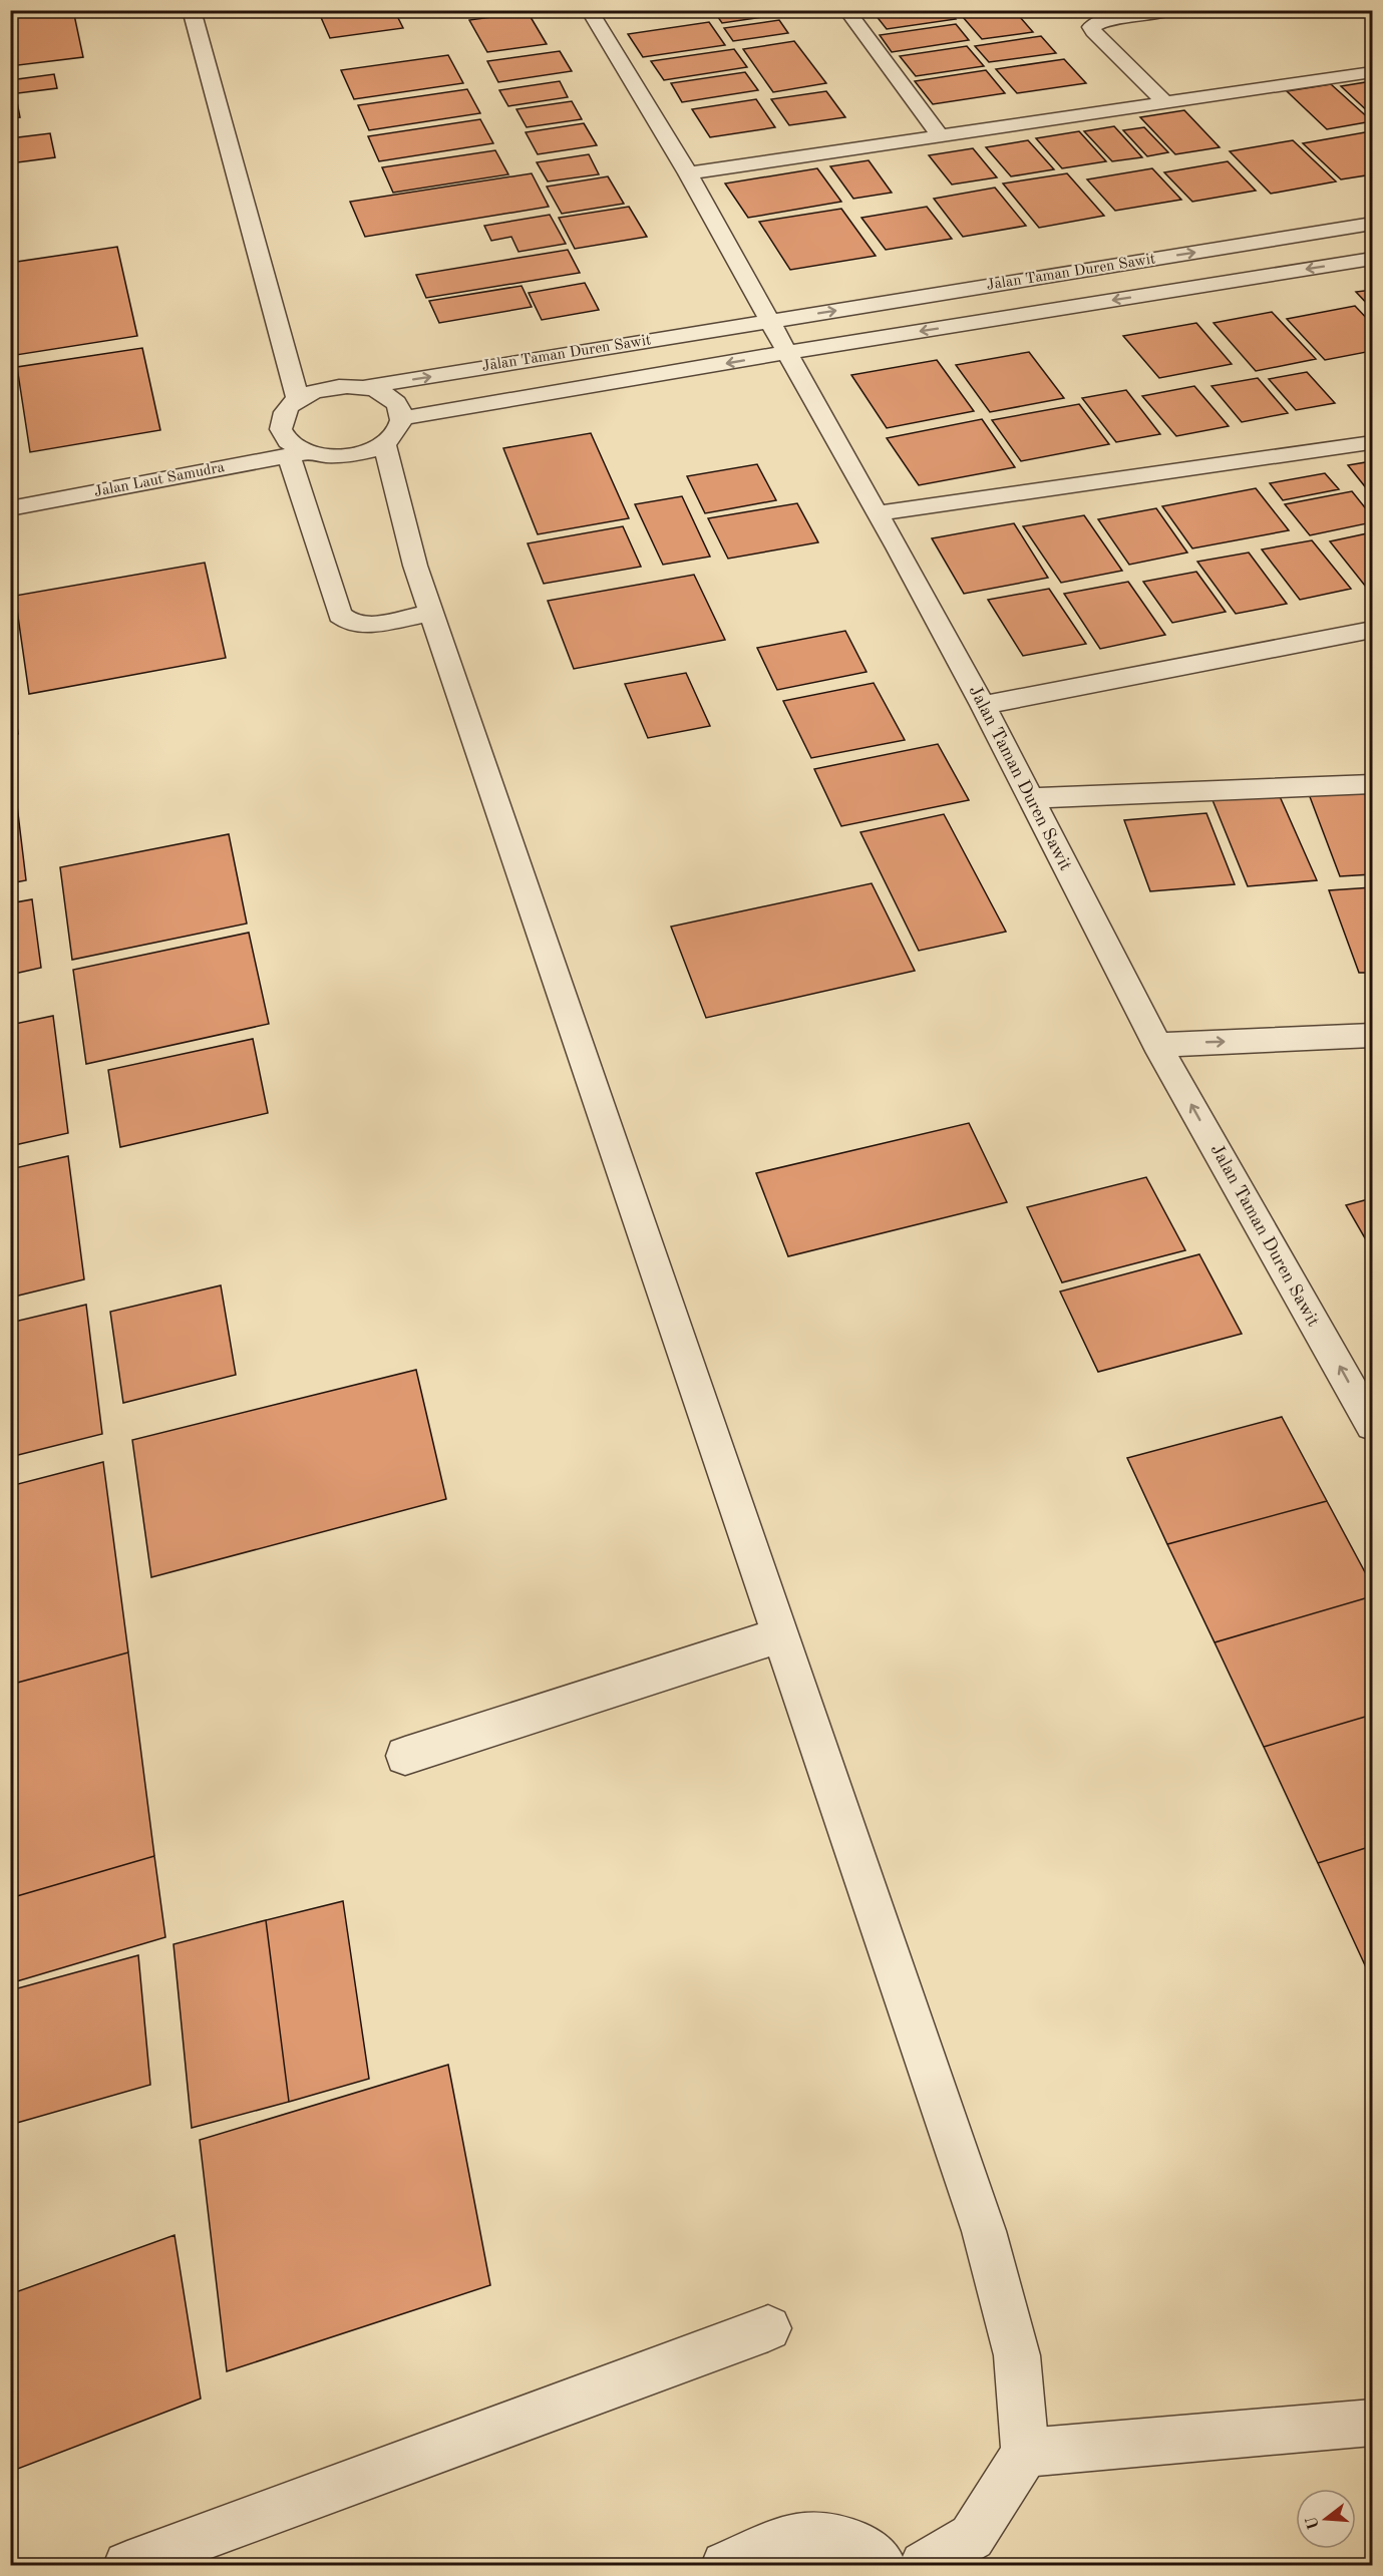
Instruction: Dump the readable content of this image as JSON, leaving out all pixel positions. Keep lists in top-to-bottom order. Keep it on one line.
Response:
{"streets":{"street":["Jalan Taman Duren Sawit","Jalan Laut Samudra"]},"crossings":[["Jalan Taman Duren Sawit","Jalan Laut Samudra"]],"north":"left"}
